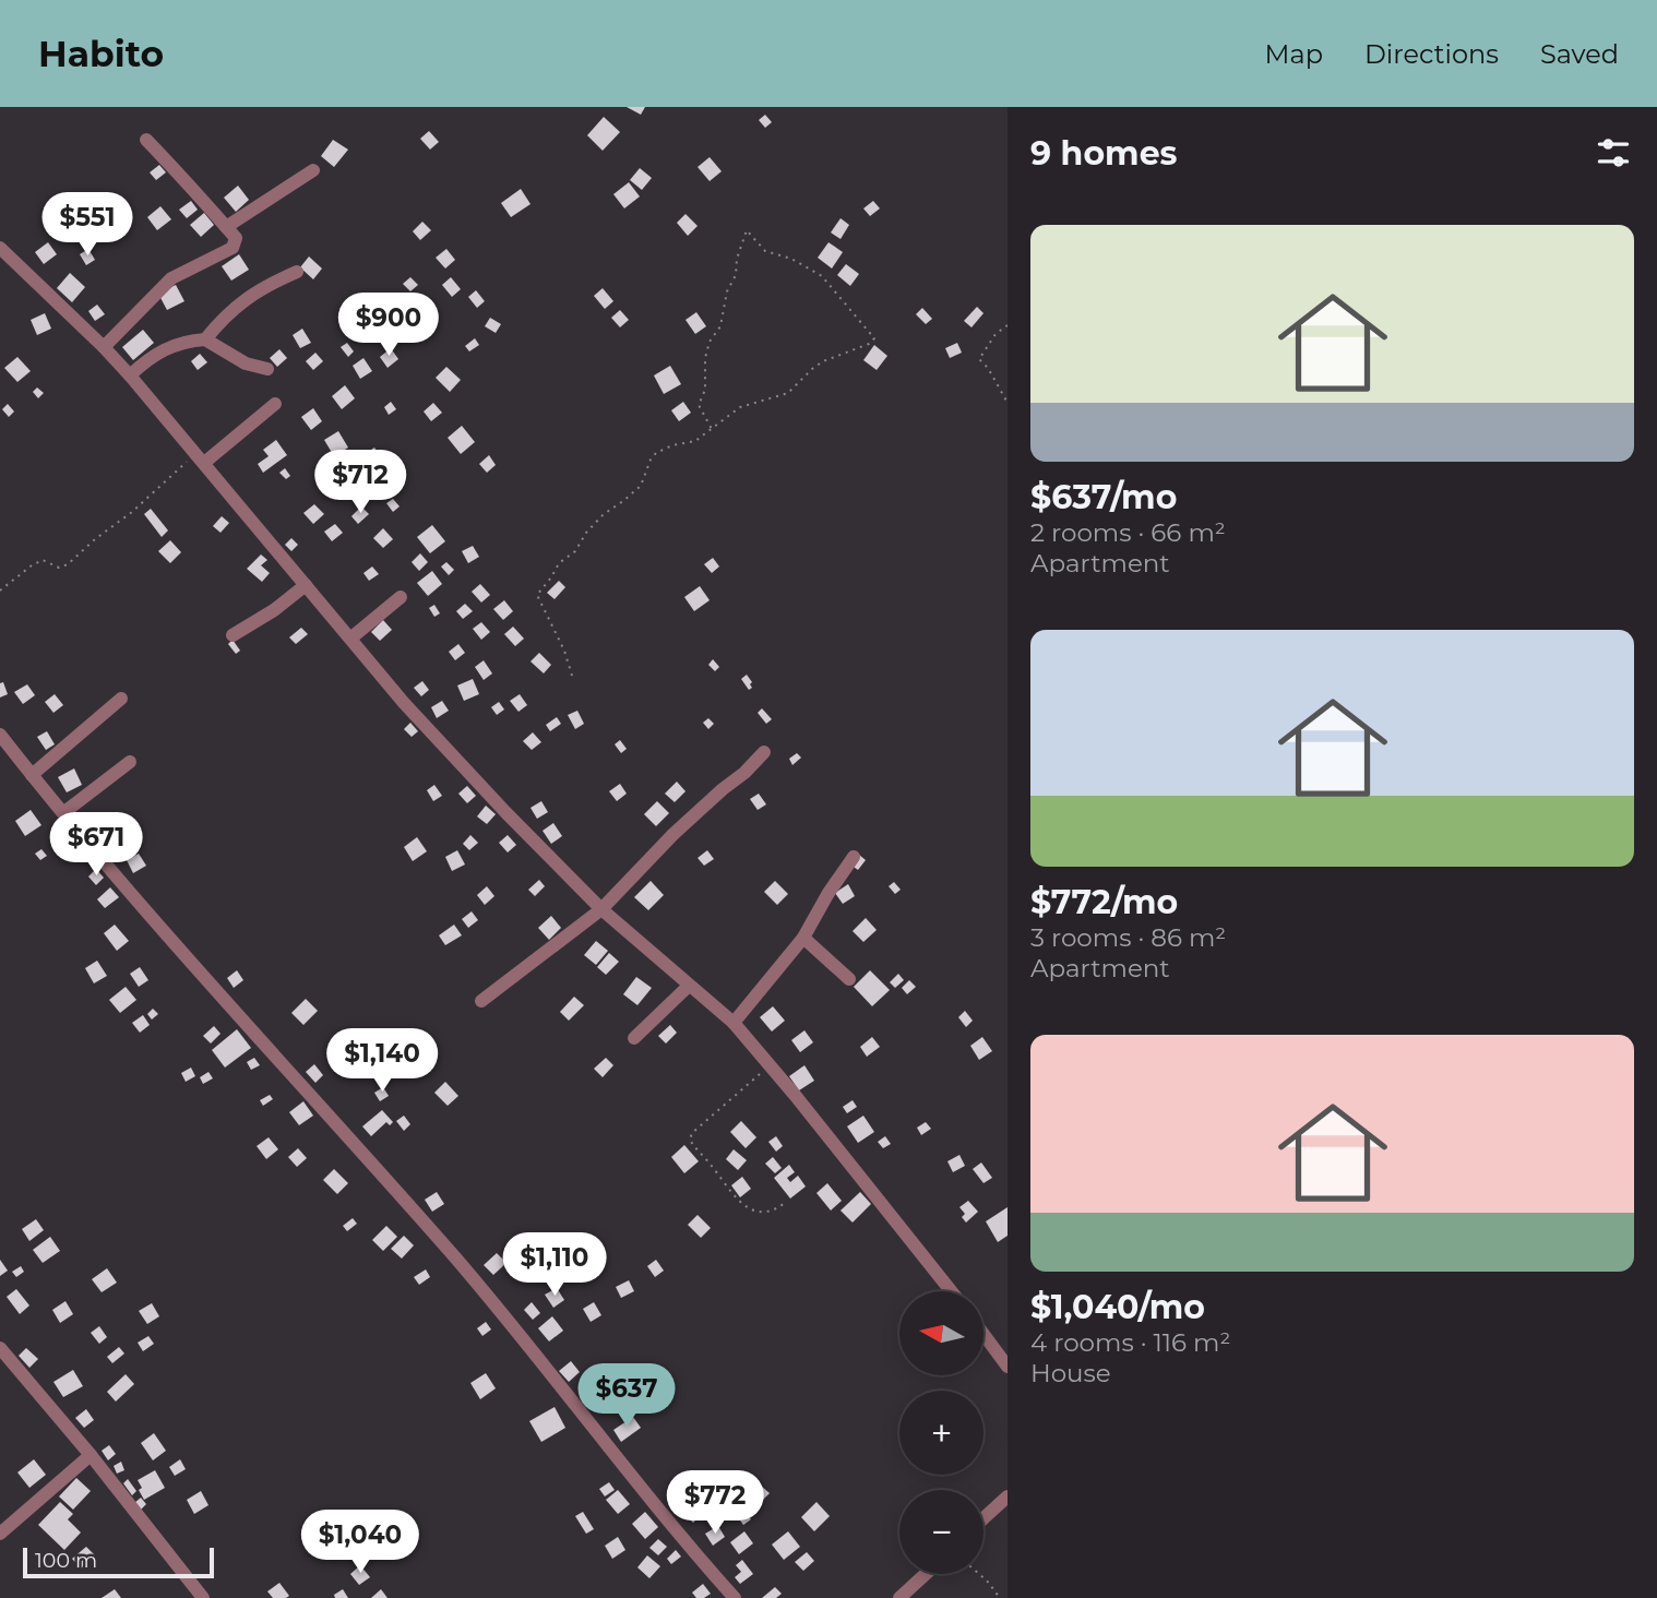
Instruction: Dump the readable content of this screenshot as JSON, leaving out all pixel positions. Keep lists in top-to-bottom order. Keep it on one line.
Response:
{"scale_bar":"100 m","north":"left","page":{"header":"Habito","nav":["Map","Directions","Saved"],"heading":"9 homes","price":["$551","$900","$712","$671","$1,140","$1,110","$637","$772","$1,040"],"list":[{"name":"$637/mo","note":"2 rooms · 66 m² · Apartment"},{"name":"$772/mo","note":"3 rooms · 86 m² · Apartment"},{"name":"$1,040/mo","note":"4 rooms · 116 m² · House"}],"map_buttons":["+","−"],"scale":"100 m"}}
